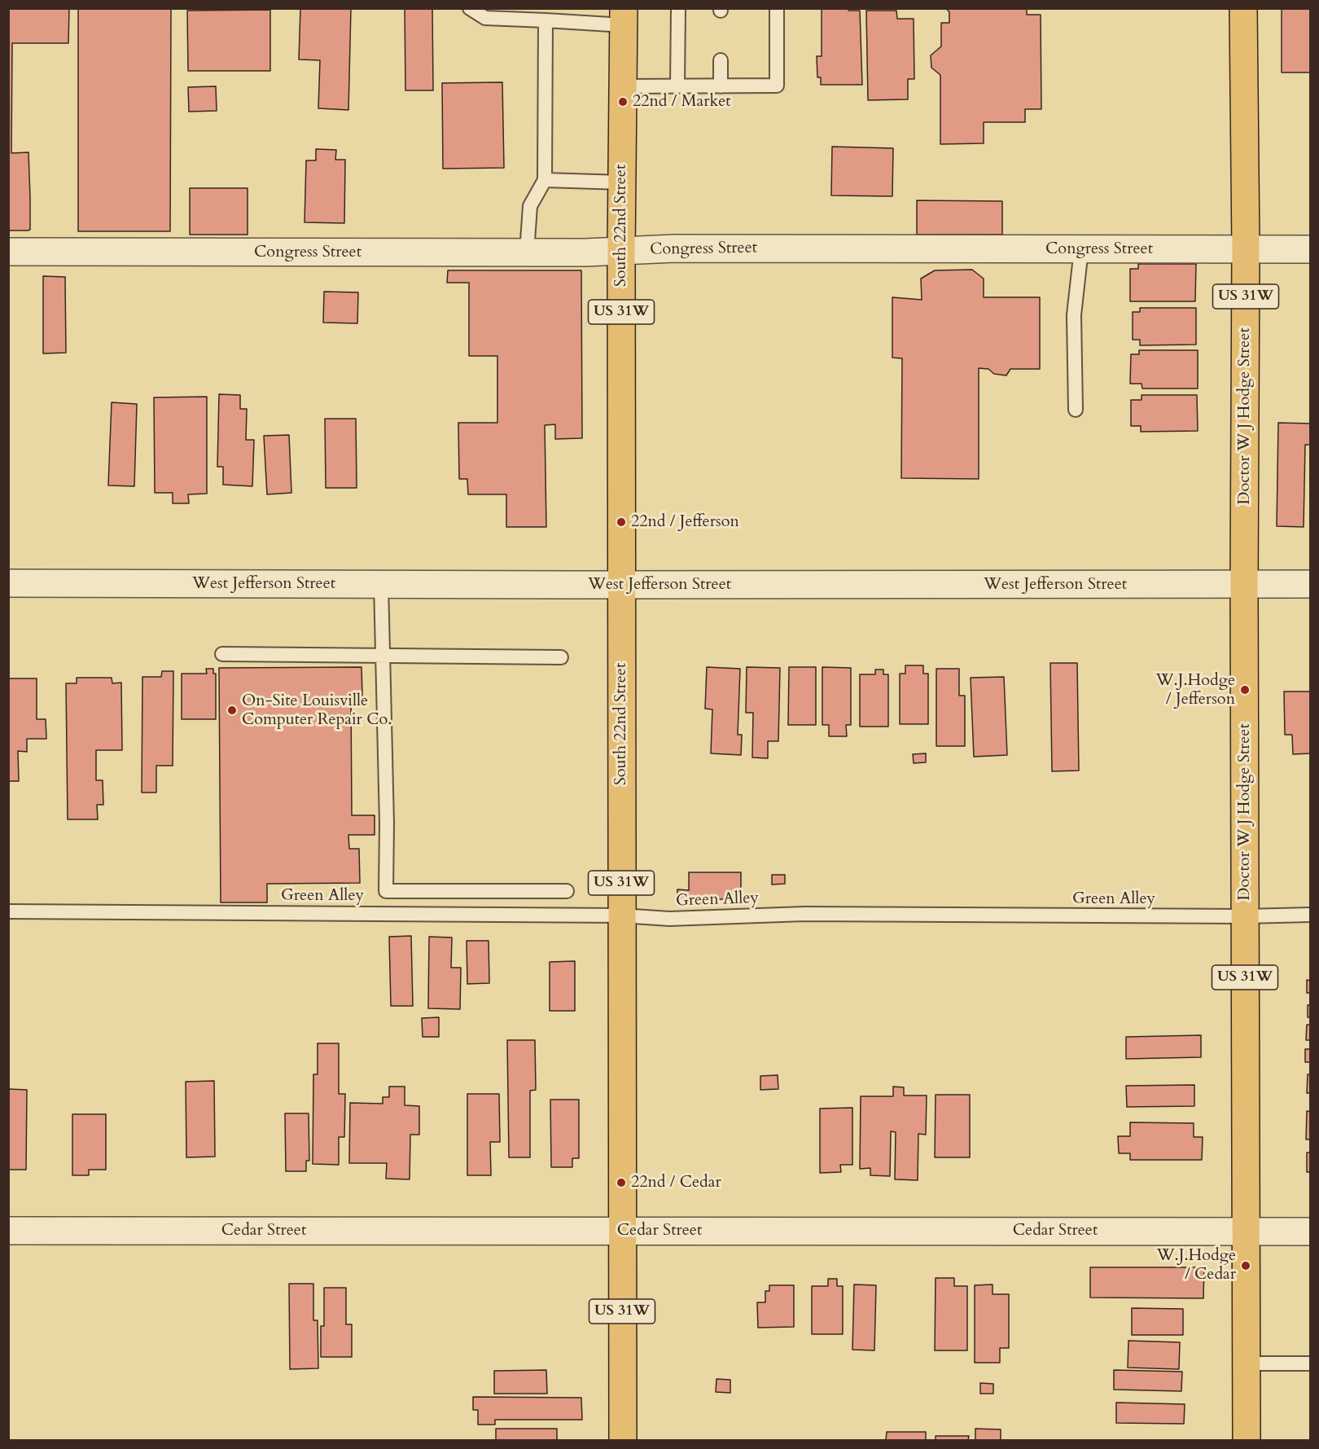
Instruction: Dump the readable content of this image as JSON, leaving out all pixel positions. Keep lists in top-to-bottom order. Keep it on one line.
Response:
{"streets":{"main road":["South 22nd Street","US 31W","Doctor W J Hodge Street"],"street":["Congress Street","West Jefferson Street","Cedar Street"],"lane":["Green Alley"]},"crossings":[["South 22nd Street","Congress Street"],["South 22nd Street","West Jefferson Street"],["South 22nd Street","Green Alley"],["South 22nd Street","Cedar Street"],["Congress Street","Doctor W J Hodge Street"],["Doctor W J Hodge Street","West Jefferson Street"],["Doctor W J Hodge Street","Green Alley"],["Doctor W J Hodge Street","Cedar Street"]],"places":["22nd / Market","22nd / Jefferson","W.J.Hodge / Jefferson","On-Site Louisville Computer Repair Co.","22nd / Cedar","W.J.Hodge / Cedar"]}
